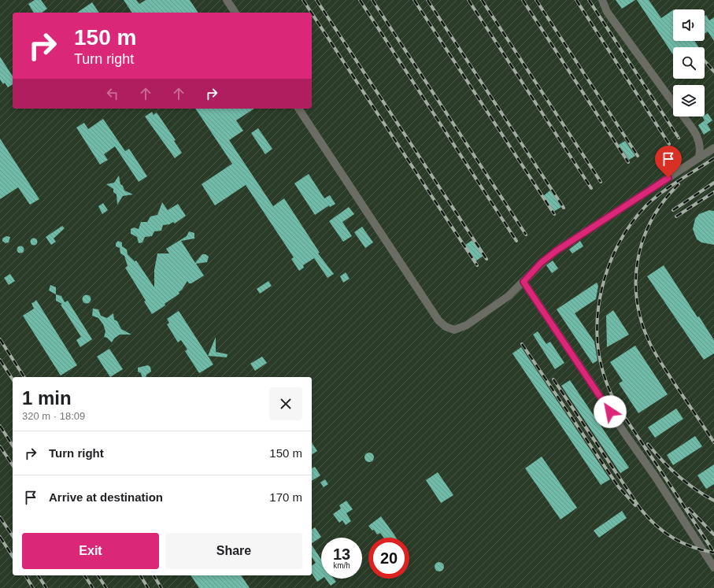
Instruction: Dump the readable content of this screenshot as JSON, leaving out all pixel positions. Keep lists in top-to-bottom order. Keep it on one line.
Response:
{"page":{"turn":["150 m","Turn right"],"heading":["1 min","320 m · 18:09"],"list":[{"name":"Turn right","value":"150 m"},{"name":"Arrive at destination","value":"170 m"}],"buttons":["Exit","Share"],"speed":"13 km/h","limit":"20"}}
